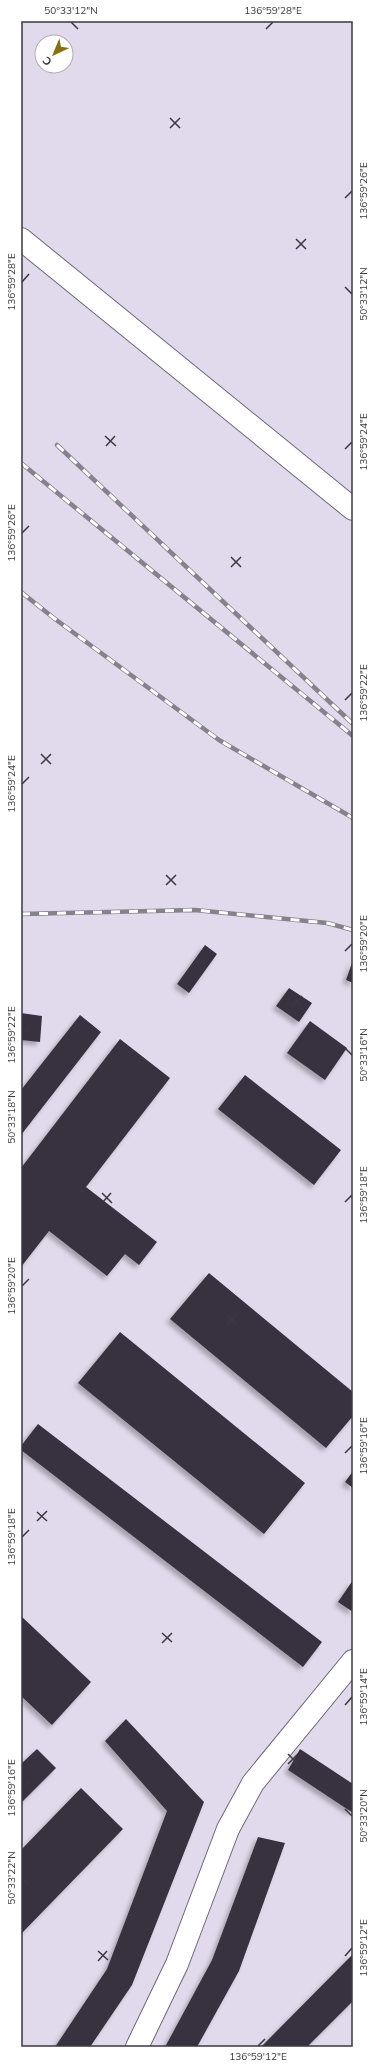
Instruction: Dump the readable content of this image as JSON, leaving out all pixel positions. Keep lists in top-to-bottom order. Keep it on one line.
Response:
{"north":"bottom left","coordinates":["50°33'12\"N","136°59'28\"E","136°59'26\"E","136°59'24\"E","136°59'22\"E","136°59'20\"E","50°33'16\"N","50°33'18\"N","136°59'18\"E","136°59'16\"E","136°59'14\"E","50°33'20\"N","50°33'22\"N","136°59'12\"E"]}
